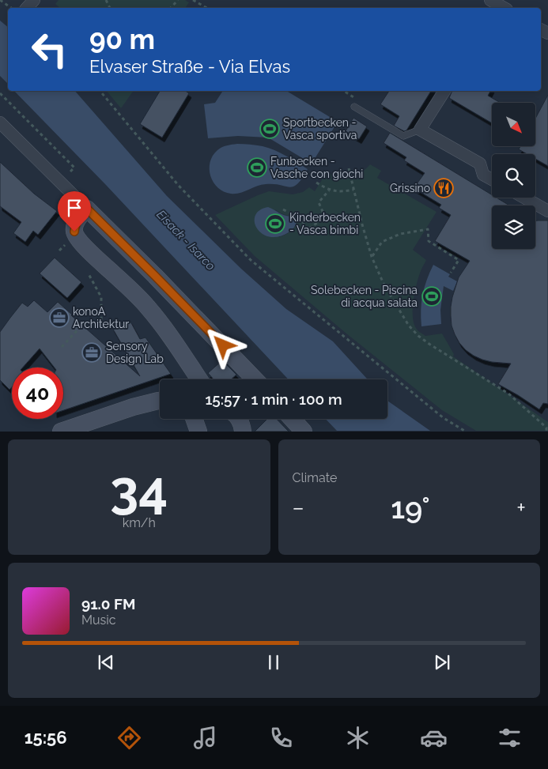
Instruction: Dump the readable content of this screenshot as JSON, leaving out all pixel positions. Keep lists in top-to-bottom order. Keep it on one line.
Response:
{"water":["Eisack - Isarco"],"places":{"sports":["Sportbecken - Vasca sportiva","Funbecken - Vasche con giochi","Kinderbecken - Vasca bimbi","Solebecken - Piscina di acqua salata"],"restaurant":["Grissino"],"office":["konoA Architektur","Sensory Design Lab"]},"north":"bottom right","page":{"turn":["90 m","Elvaser Straße - Via Elvas"],"limit":"40","trip":"15:57 · 1 min · 100 m","tile":[["34","km/h"],"Climate"],"heat":["−","19°","+"],"song":["91.0 FM","Music"],"tabs":"15:56"}}
